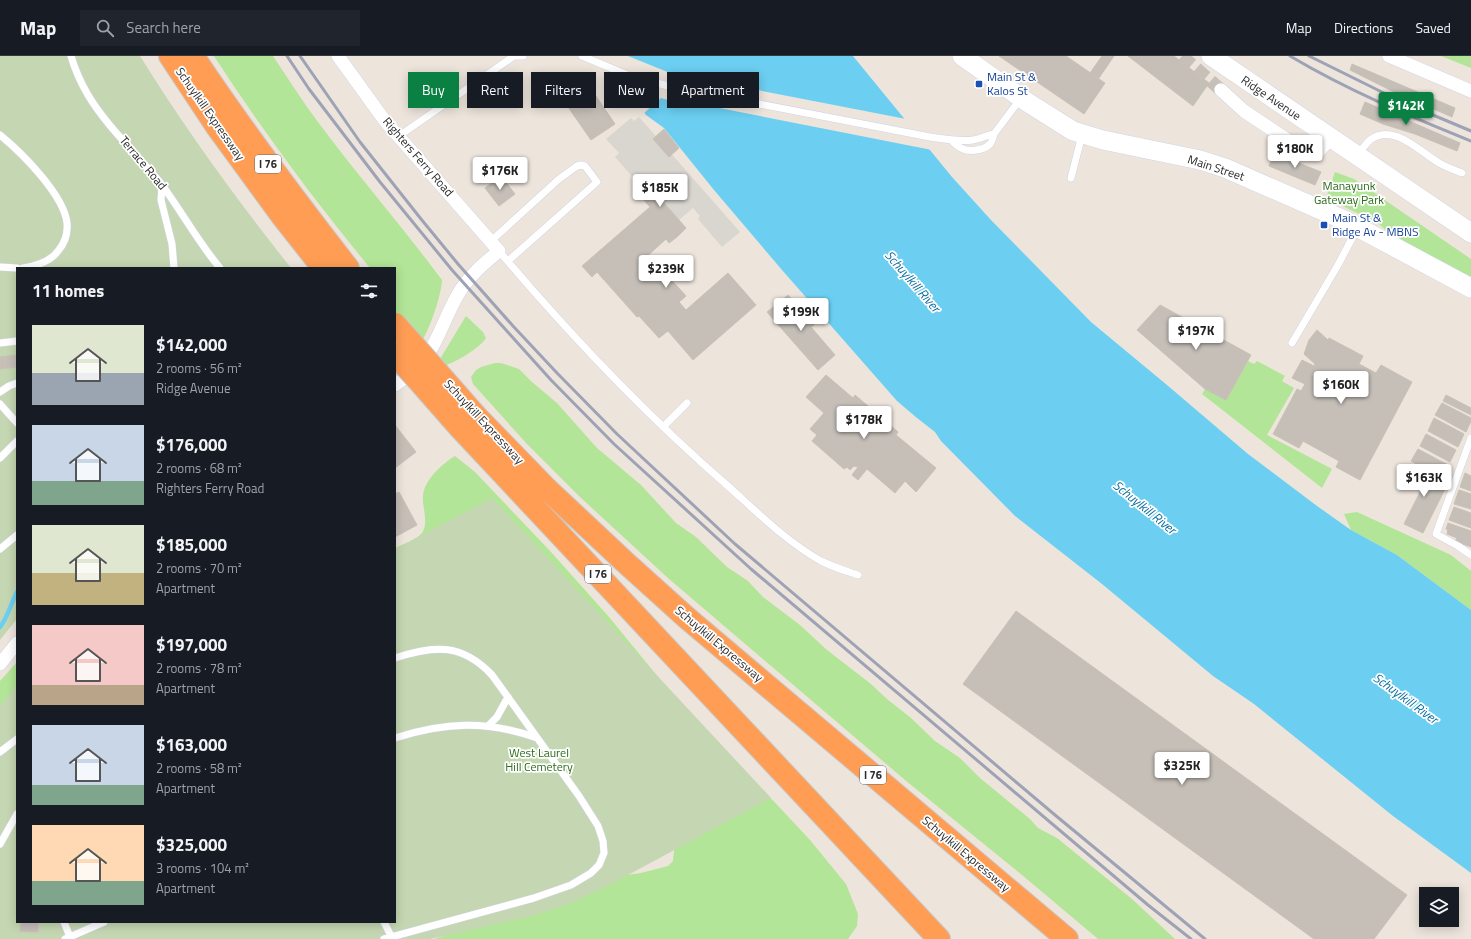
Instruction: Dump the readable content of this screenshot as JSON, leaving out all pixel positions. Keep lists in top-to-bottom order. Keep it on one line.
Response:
{"streets":{"highway":["Schuylkill Expressway","I 76"],"street":["Ridge Avenue","Righters Ferry Road","Main Street"],"lane":["Terrace Road"]},"water":["Schuylkill River"],"parks":["Manayunk Gateway Park","West Laurel Hill Cemetery"],"places":{"transit":["Main St & Kalos St","Main St & Ridge Av - MBNS"]},"page":{"header":"Map","search":"Search here","nav":["Map","Directions","Saved"],"chip":["Buy","Rent","Filters","New","Apartment"],"price":["$142K","$180K","$176K","$185K","$239K","$199K","$197K","$160K","$178K","$163K","$325K"],"heading":"11 homes","list":[{"name":"$142,000","note":"2 rooms · 56 m² · Ridge Avenue"},{"name":"$176,000","note":"2 rooms · 68 m² · Righters Ferry Road"},{"name":"$185,000","note":"2 rooms · 70 m² · Apartment"},{"name":"$197,000","note":"2 rooms · 78 m² · Apartment"},{"name":"$163,000","note":"2 rooms · 58 m² · Apartment"},{"name":"$325,000","note":"3 rooms · 104 m² · Apartment"}]}}
